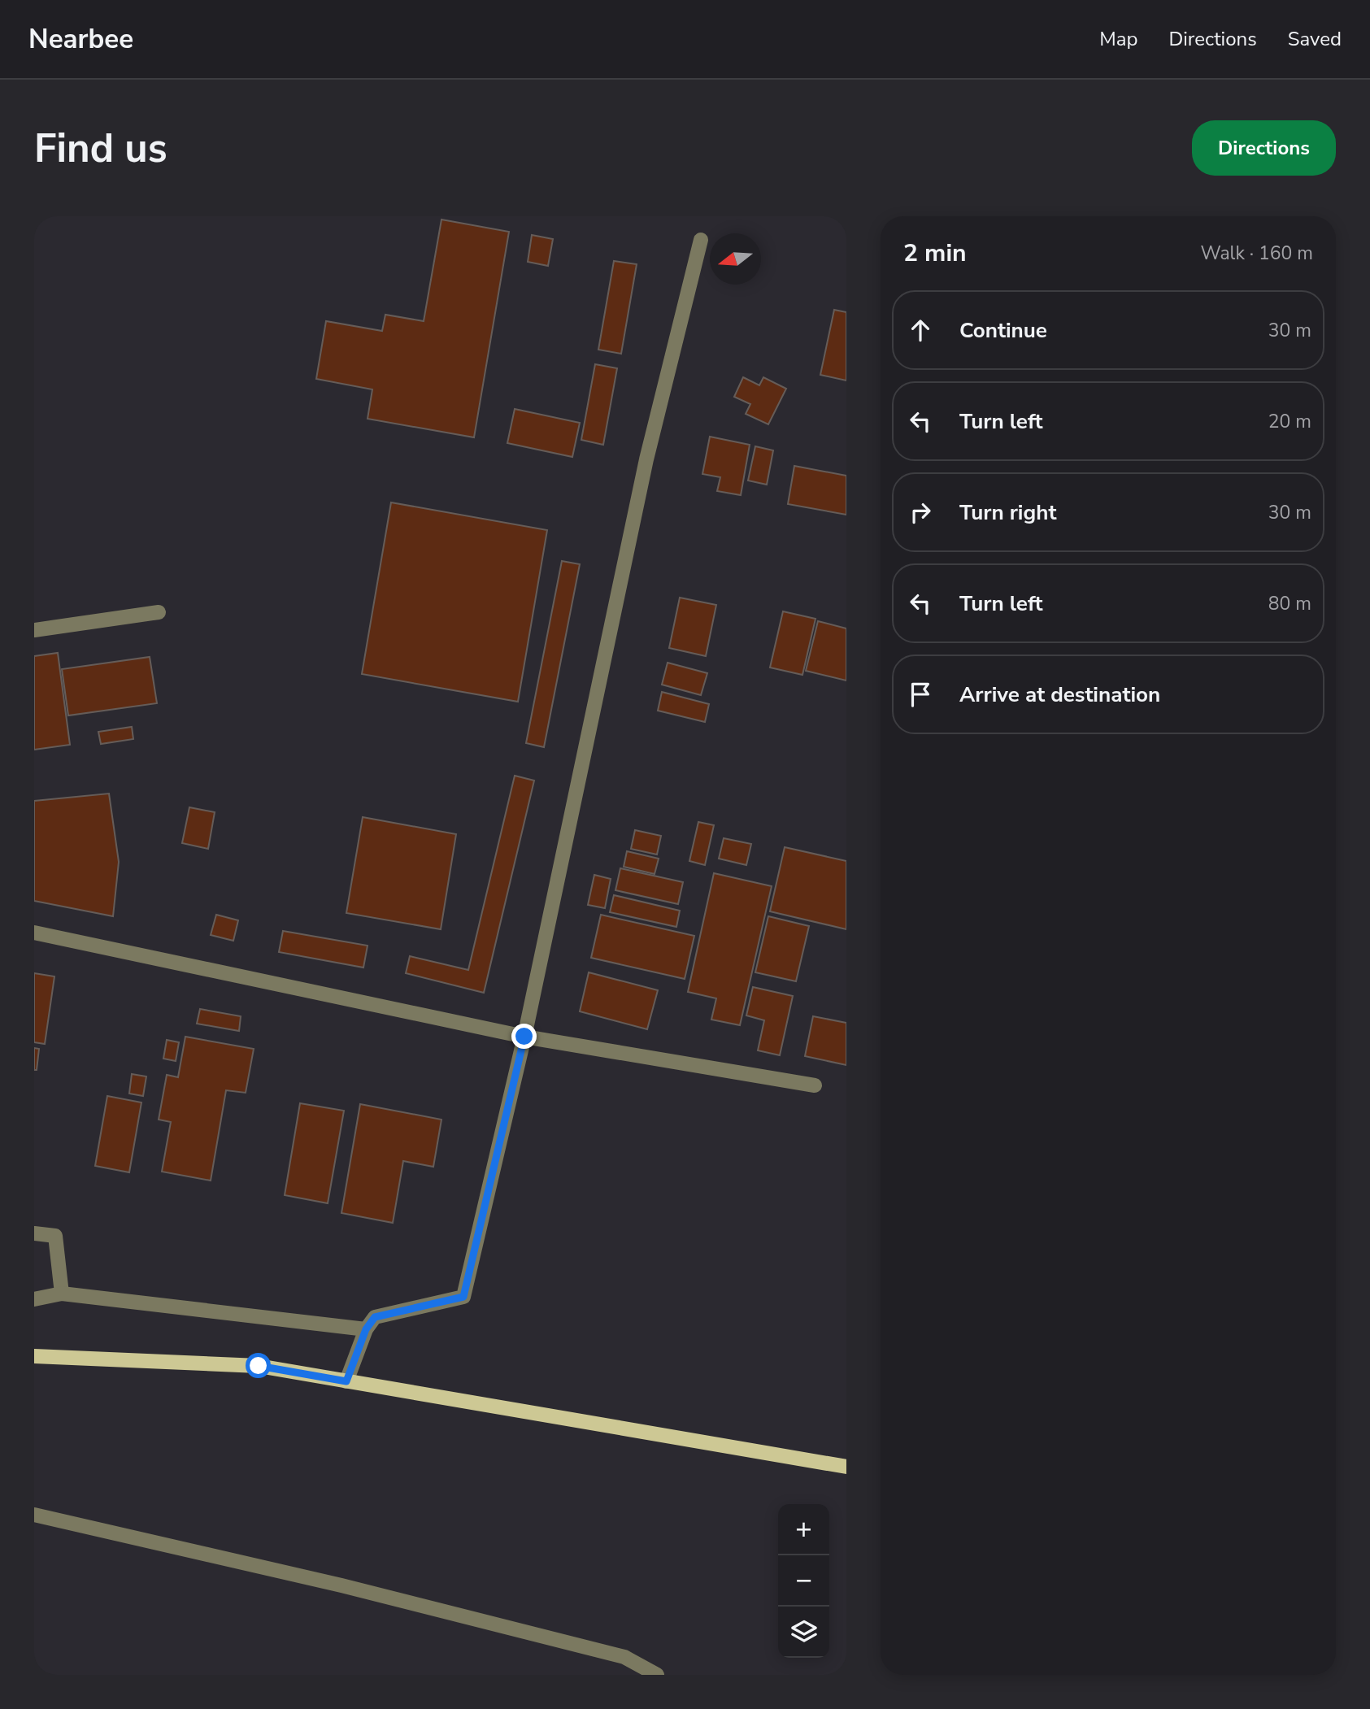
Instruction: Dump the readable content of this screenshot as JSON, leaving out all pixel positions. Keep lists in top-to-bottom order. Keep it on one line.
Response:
{"north":"left","page":{"header":"Nearbee","nav":["Map","Directions","Saved"],"buttons":"Directions","title":"Find us","heading":["2 min","Walk · 160 m"],"list":[["Continue","30 m"],["Turn left","20 m"],["Turn right","30 m"],["Turn left","80 m"],"Arrive at destination"],"map_buttons":["+","−"]}}
